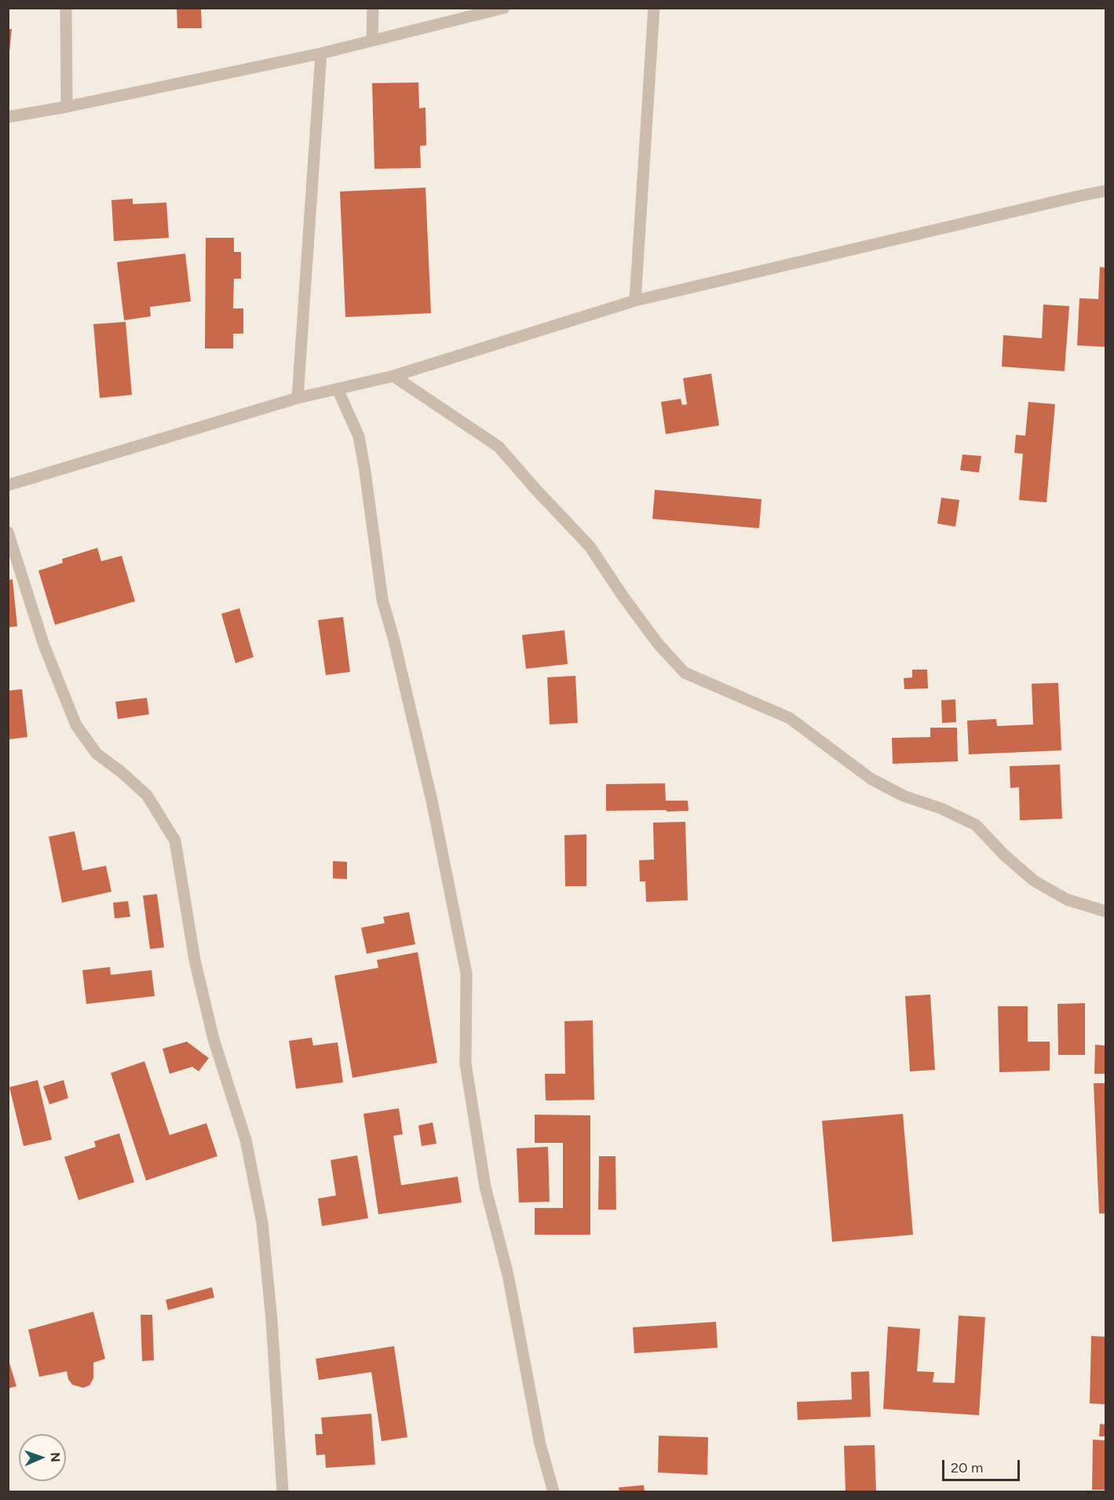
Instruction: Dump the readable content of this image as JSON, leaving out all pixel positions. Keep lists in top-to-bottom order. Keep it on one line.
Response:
{"scale_bar":"20 m","north":"right"}
